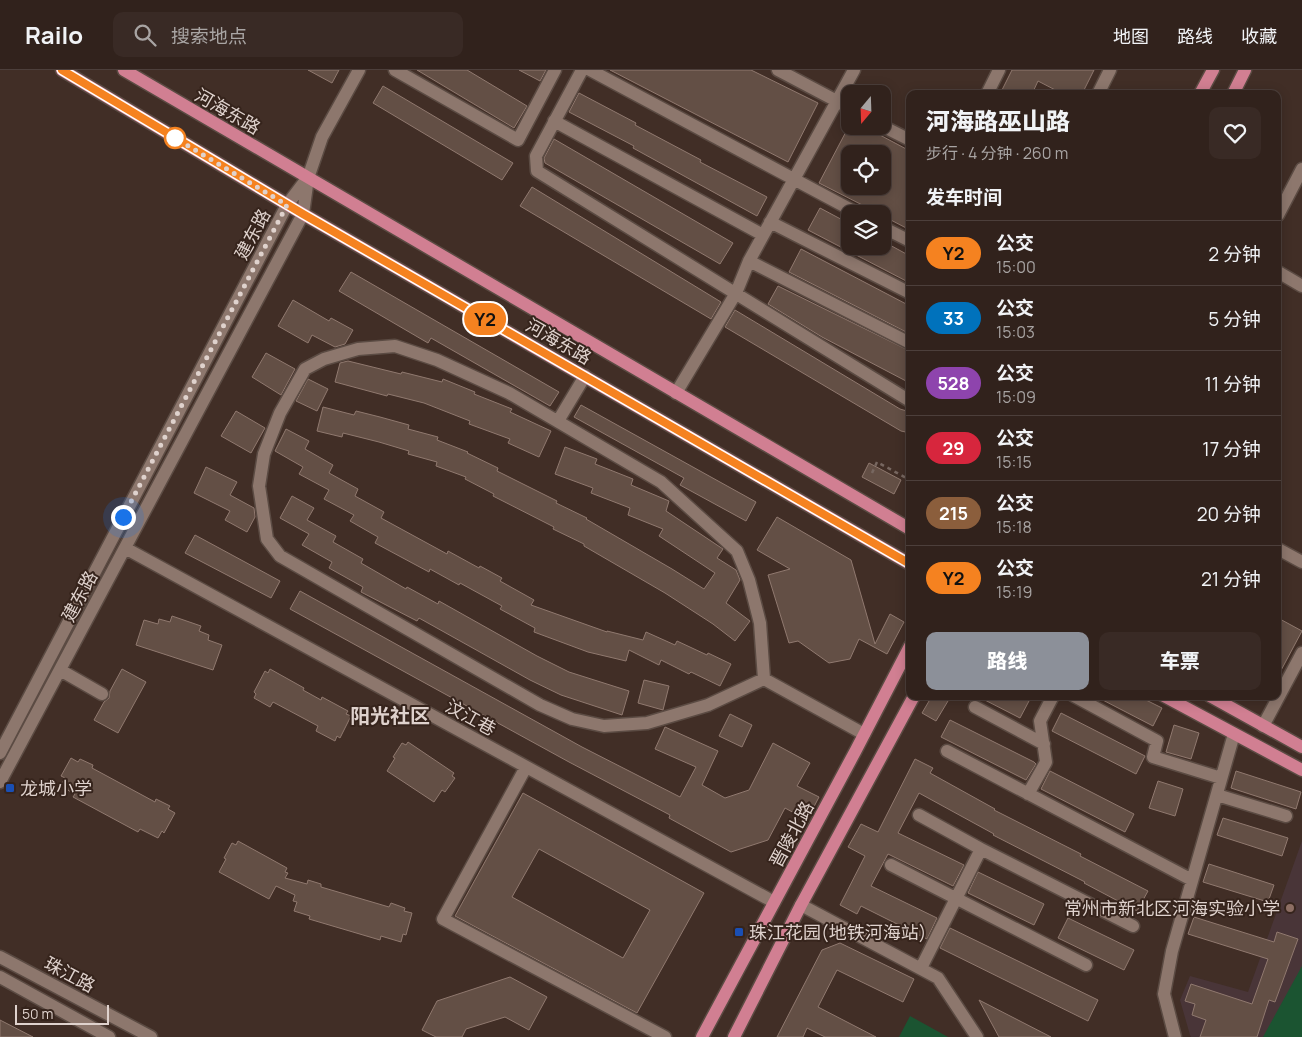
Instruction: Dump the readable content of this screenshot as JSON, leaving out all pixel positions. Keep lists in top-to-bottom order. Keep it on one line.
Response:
{"streets":{"main road":["河海东路","晋陵北路"],"street":["建东路","汶江巷","珠江路"]},"crossings":[["河海东路","建东路"],["建东路","汶江巷"],["汶江巷","晋陵北路"]],"districts":["阳光社区"],"places":{"transit":["龙城小学","珠江花园(地铁河海站)"],"other":["常州市新北区河海实验小学"]},"lines":["bus line Y2"],"scale_bar":"50 m","north":"bottom","page":{"header":"Railo","search":"搜索地点","nav":["地图","路线","收藏"],"on_map":"Y2","heading":[["河海路巫山路","步行 · 4 分钟 · 260 m"],"发车时间"],"list":[{"mark":"Y2","name":"公交","note":"15:00","value":"2 分钟"},{"mark":"33","name":"公交","note":"15:03","value":"5 分钟"},{"mark":"528","name":"公交","note":"15:09","value":"11 分钟"},{"mark":"29","name":"公交","note":"15:15","value":"17 分钟"},{"mark":"215","name":"公交","note":"15:18","value":"20 分钟"},{"mark":"Y2","name":"公交","note":"15:19","value":"21 分钟"}],"buttons":["路线","车票"],"scale":"50 m"}}
